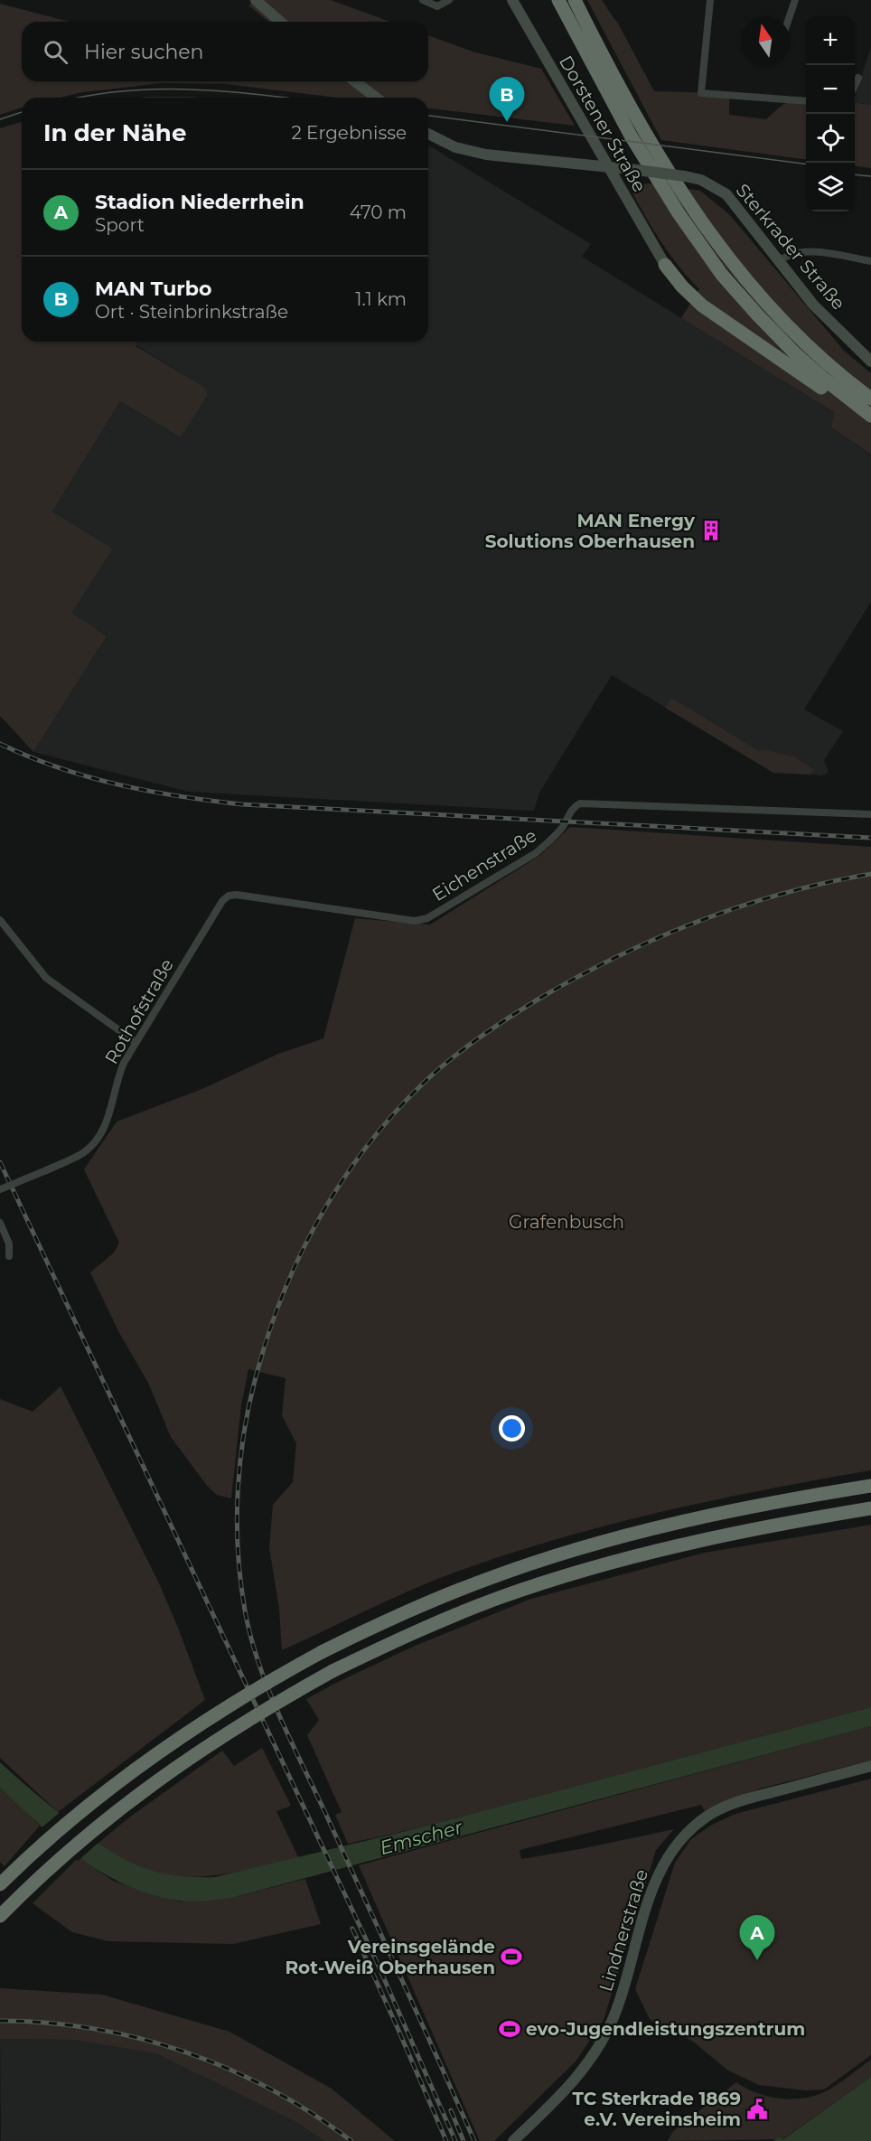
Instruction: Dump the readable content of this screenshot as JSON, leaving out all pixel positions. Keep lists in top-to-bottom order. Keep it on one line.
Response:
{"streets":{"street":["Dorstener Straße","Sterkrader Straße","Eichenstraße","Rothofstraße","Lindnerstraße"]},"crossings":[["Dorstener Straße","Sterkrader Straße"],["Eichenstraße","Rothofstraße"]],"water":["Emscher"],"parks":["Grafenbusch"],"places":{"building":["MAN Energy Solutions Oberhausen"],"sports":["Vereinsgelände Rot-Weiß Oberhausen","evo-Jugendleistungszentrum"],"public building":["TC Sterkrade 1869 e.V. Vereinsheim"]},"north":"top","page":{"map_buttons":["+","−"],"search":"Hier suchen","pins":["B","A"],"heading":["In der Nähe","2 Ergebnisse"],"list":[{"mark":"A","name":"Stadion Niederrhein","note":"Sport","value":"470 m"},{"mark":"B","name":"MAN Turbo","note":"Ort · Steinbrinkstraße","value":"1.1 km"}]}}
